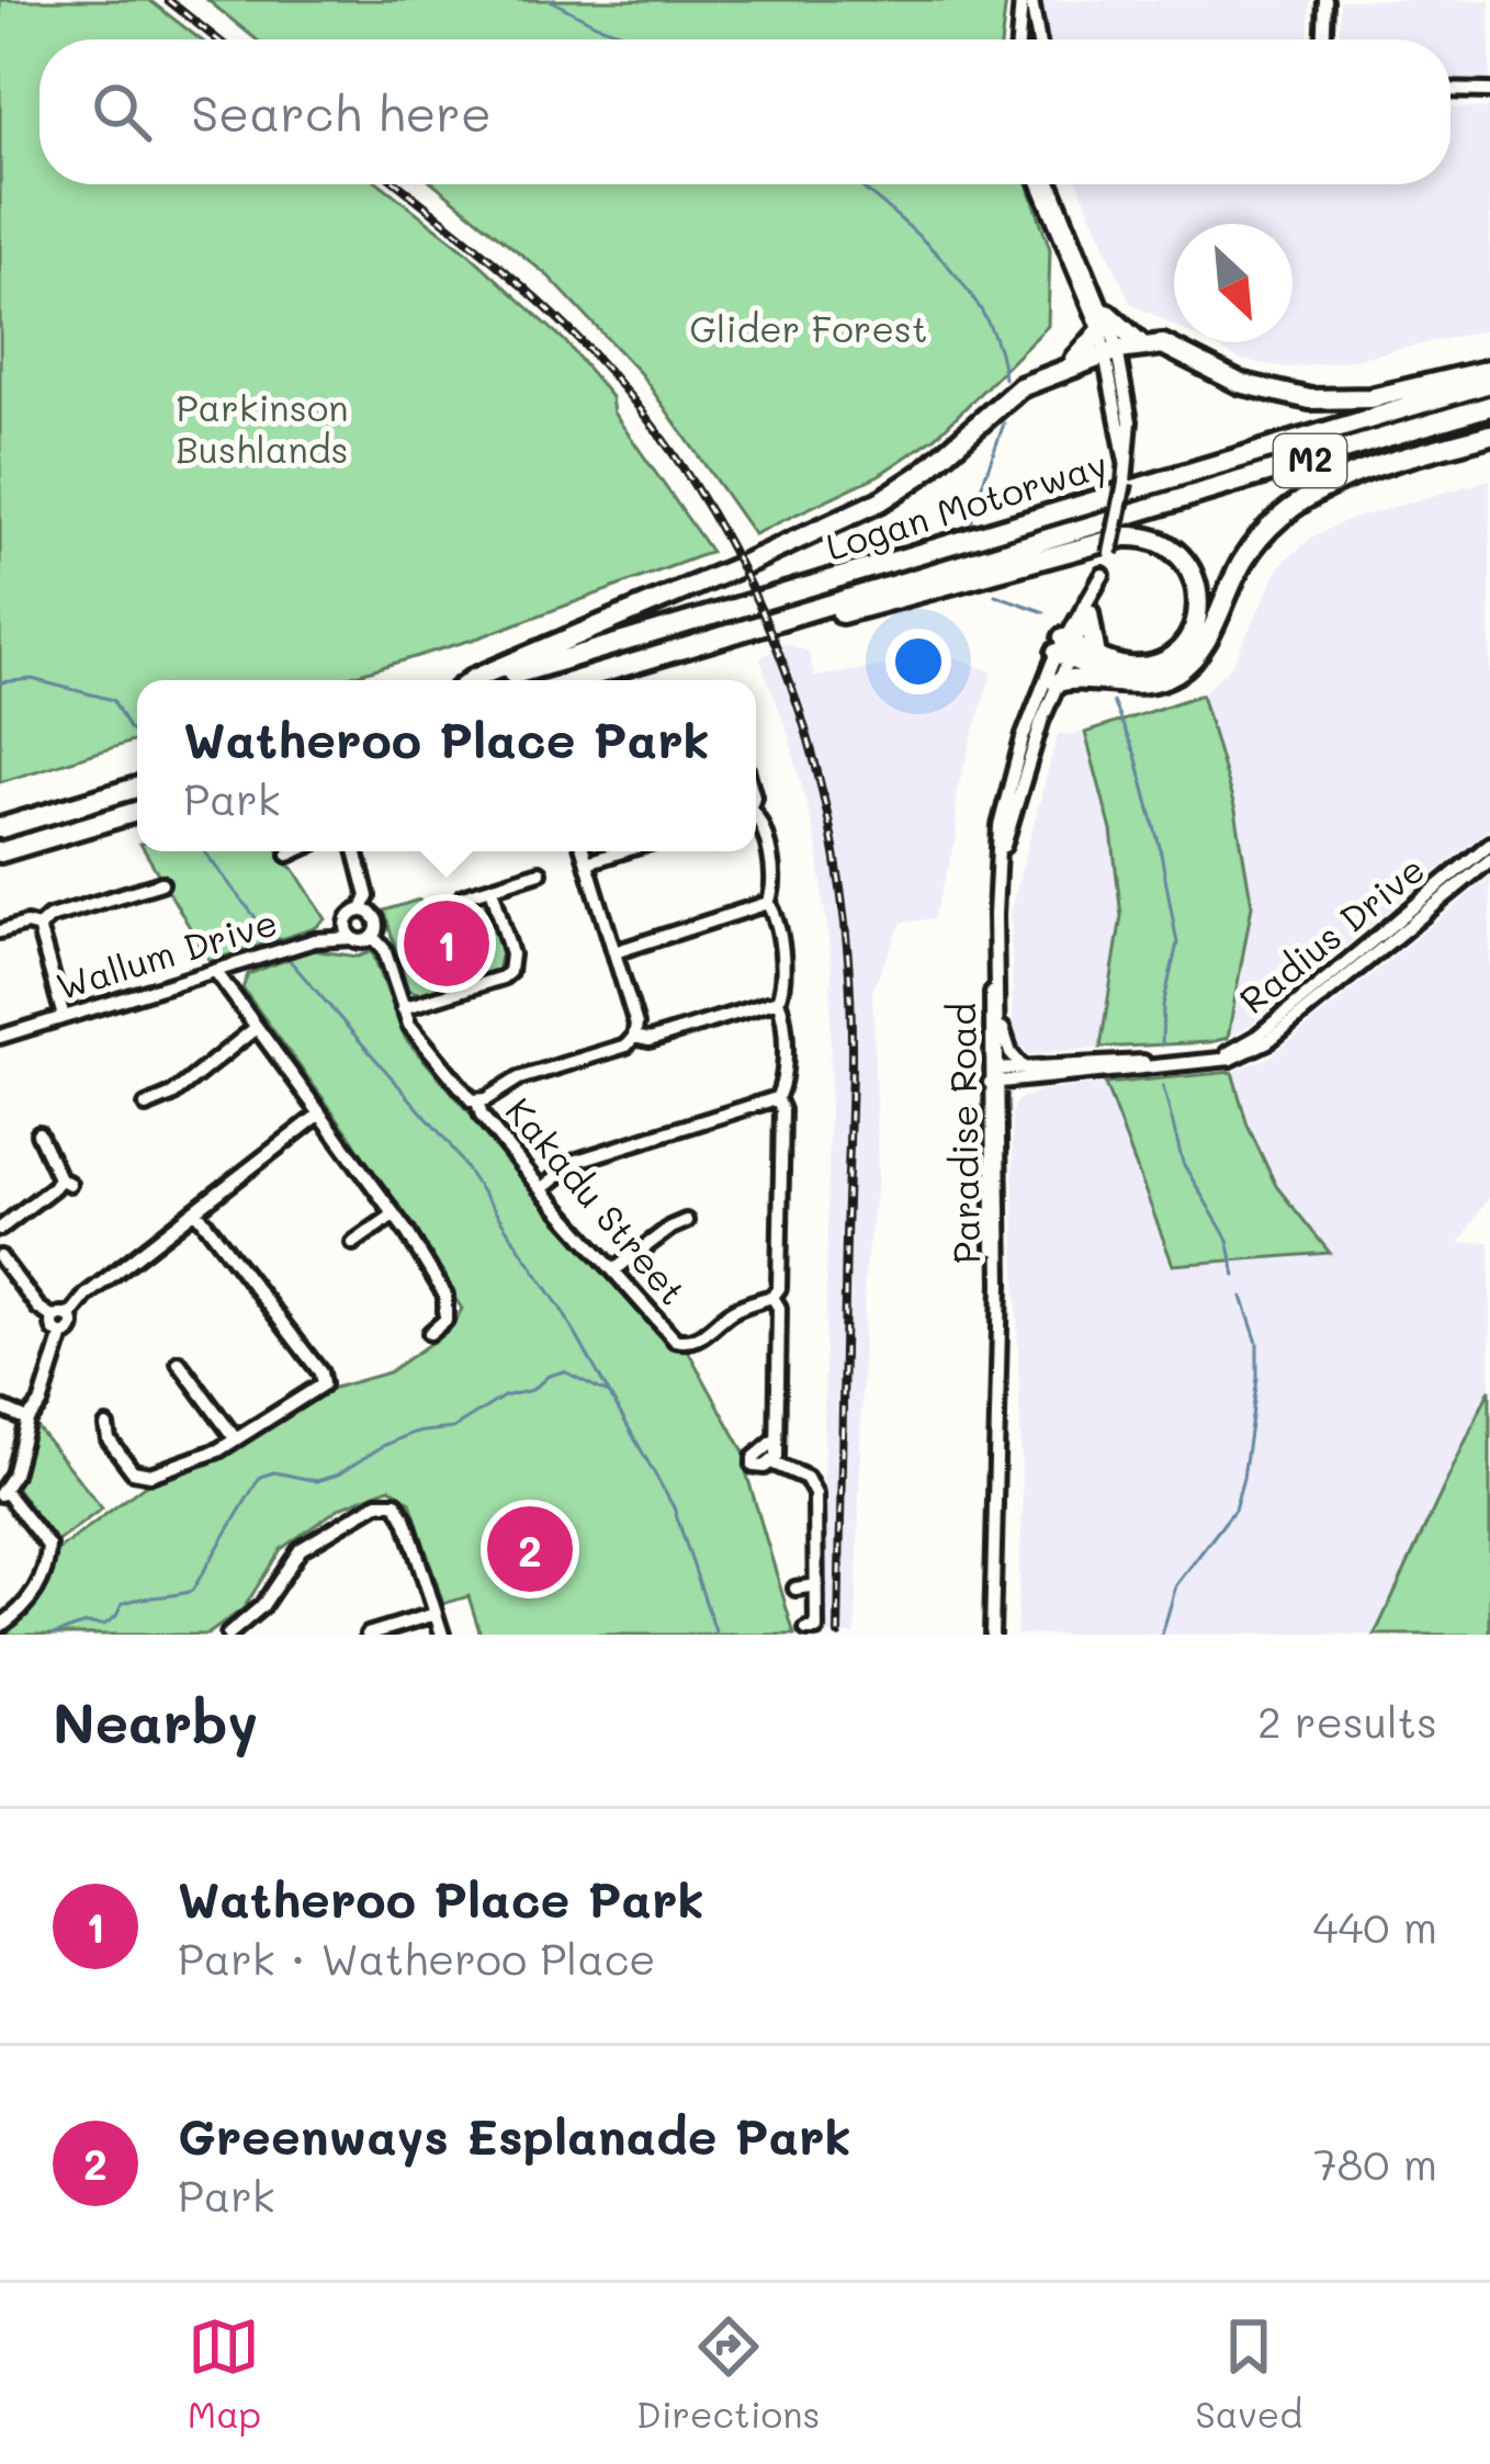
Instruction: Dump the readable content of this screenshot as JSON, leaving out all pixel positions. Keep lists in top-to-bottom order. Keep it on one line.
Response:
{"streets":{"highway":["M2","Logan Motorway"],"street":["Radius Drive","Wallum Drive","Paradise Road","Kakadu Street"]},"crossings":[["Radius Drive","Paradise Road"],["Wallum Drive","Kakadu Street"]],"parks":["Glider Forest","Parkinson Bushlands"],"north":"bottom right","page":{"search":"Search here","popup":["Watheroo Place Park","Park"],"pins":["1","2"],"heading":["Nearby","2 results"],"list":[{"mark":"1","name":"Watheroo Place Park","note":"Park · Watheroo Place","value":"440 m"},{"mark":"2","name":"Greenways Esplanade Park","note":"Park","value":"780 m"}],"nav":["Map","Directions","Saved"]}}
